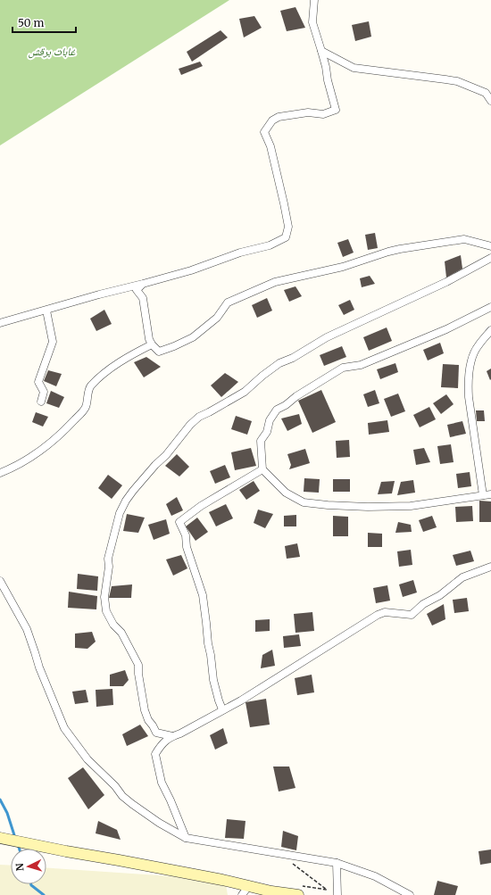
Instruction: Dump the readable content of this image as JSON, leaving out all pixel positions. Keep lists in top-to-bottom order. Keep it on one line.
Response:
{"parks":["غابات برقش"],"scale_bar":"50 m","north":"left"}
